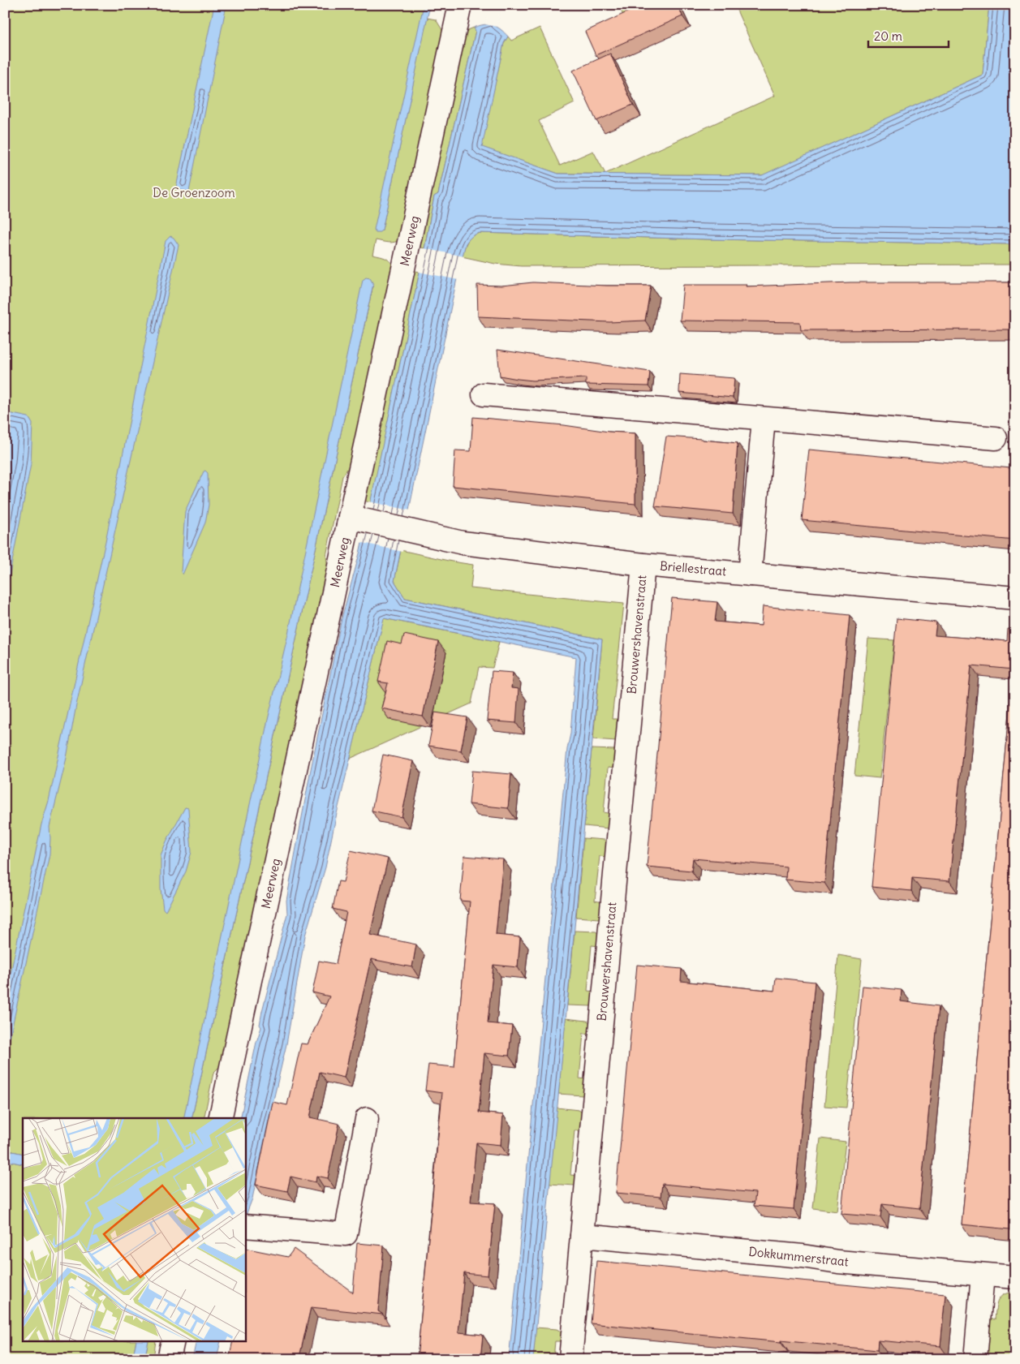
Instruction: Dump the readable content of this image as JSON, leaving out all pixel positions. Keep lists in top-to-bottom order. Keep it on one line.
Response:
{"streets":{"street":["Meerweg","Briellestraat","Brouwershavenstraat","Dokkummerstraat"]},"crossings":[["Meerweg","Briellestraat"],["Briellestraat","Brouwershavenstraat"],["Brouwershavenstraat","Dokkummerstraat"]],"parks":["De Groenzoom"],"scale_bar":"20 m"}
